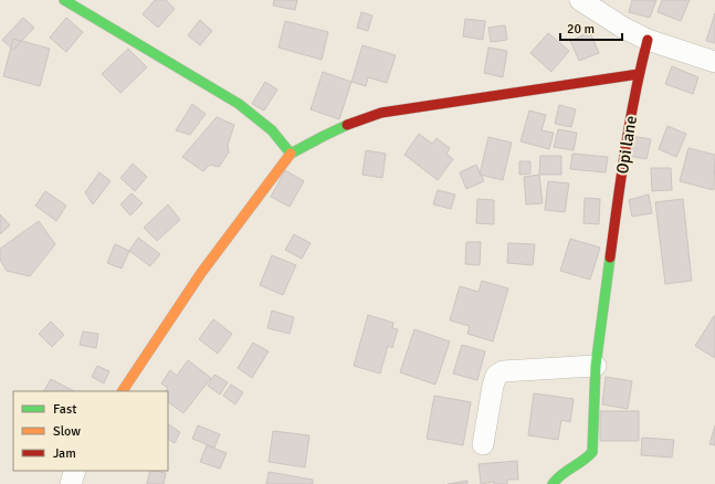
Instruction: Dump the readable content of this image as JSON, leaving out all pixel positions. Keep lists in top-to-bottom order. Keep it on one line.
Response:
{"streets":{"street":["Opi lane"]},"legend":["Fast","Slow","Jam"],"scale_bar":"20 m"}
